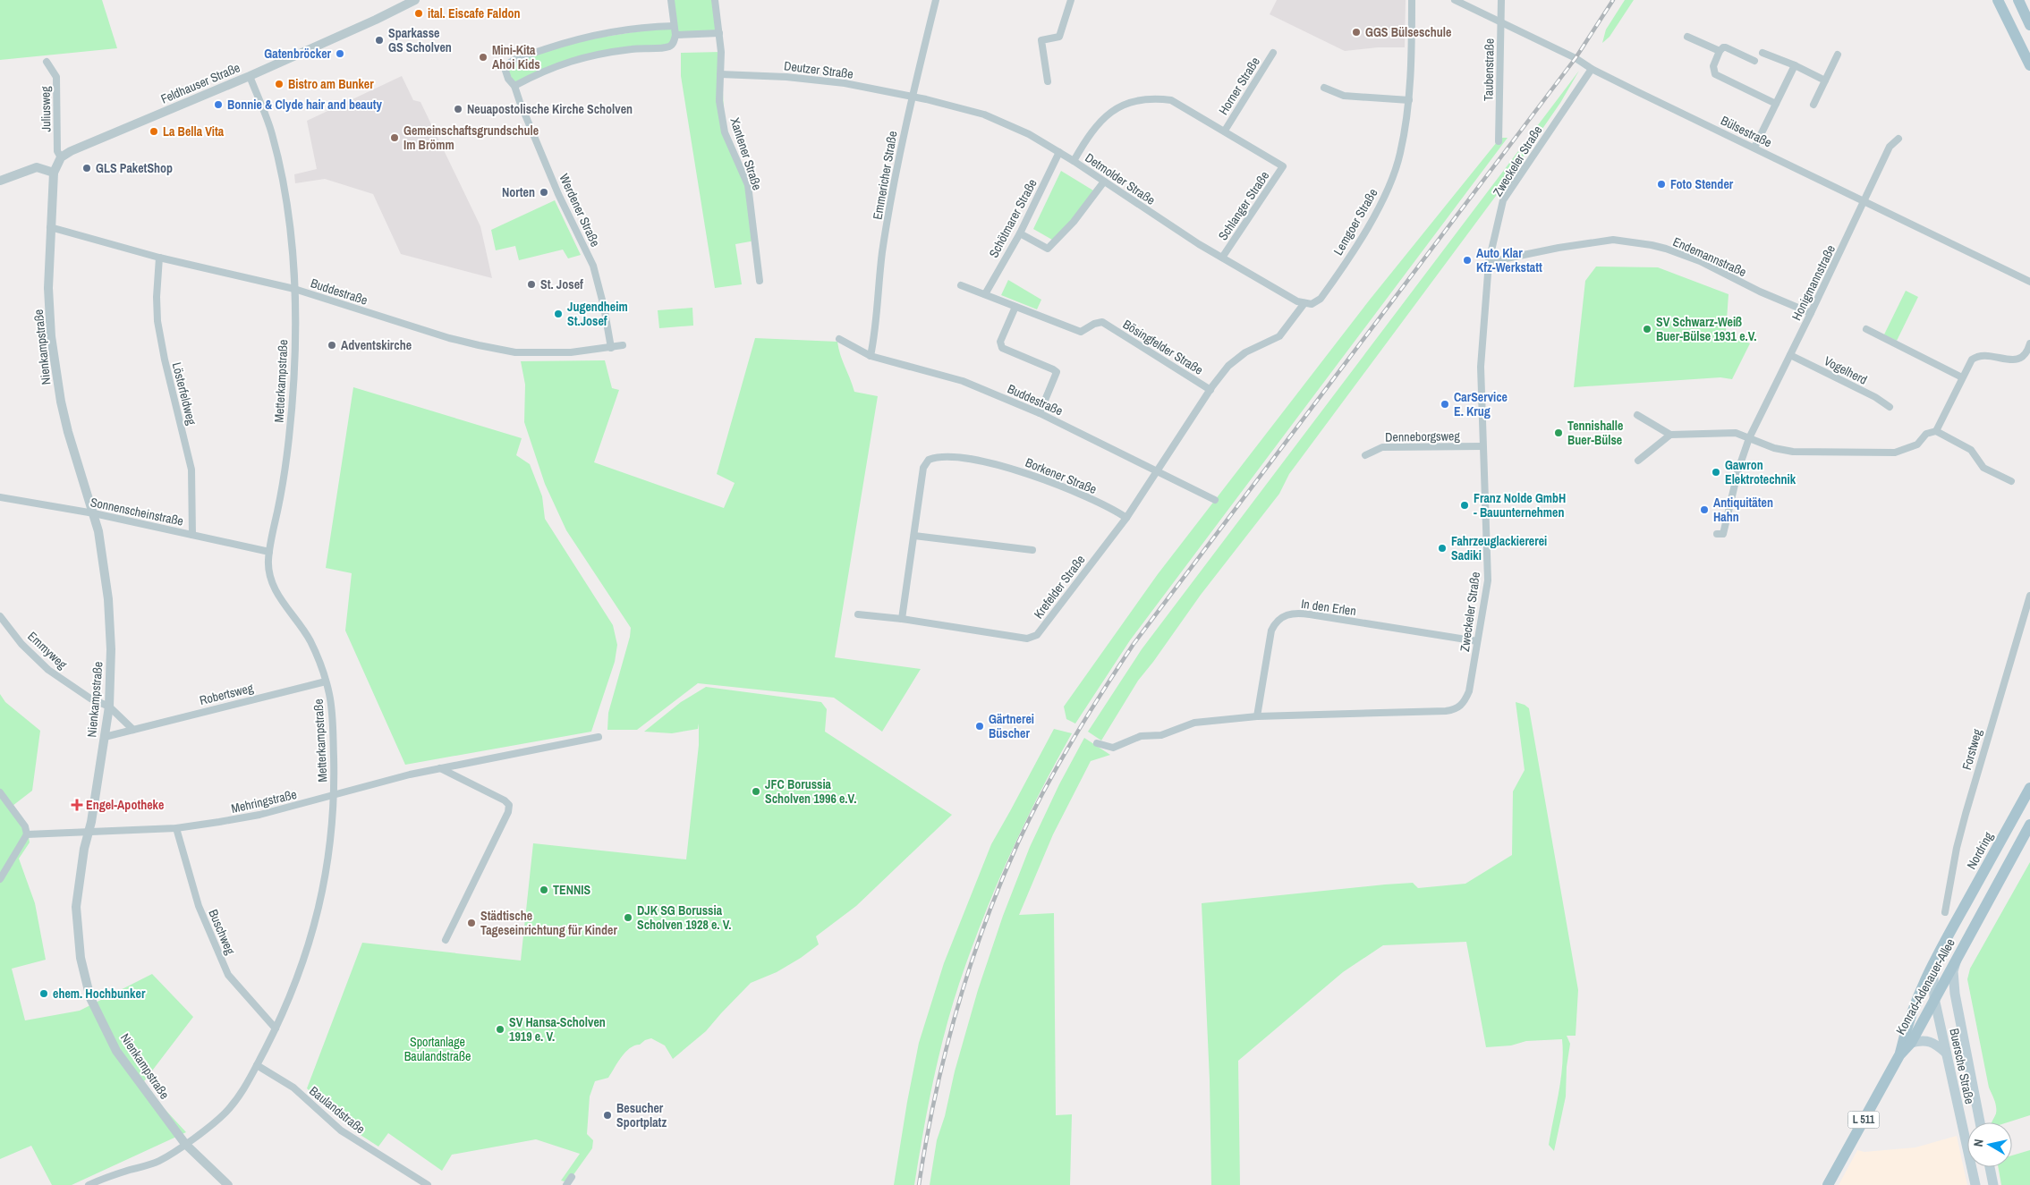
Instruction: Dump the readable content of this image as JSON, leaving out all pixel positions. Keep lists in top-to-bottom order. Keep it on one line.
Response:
{"streets":{"main road":["Nordring","Konrad-Adenauer-Allee","Buersche Straße","L 511"],"street":["Deutzer Straße","Taubenstraße","Feldhauser Straße","Horner Straße","Juliusweg","Bülsestraße","Xantener Straße","Zweckeler Straße","Emmericher Straße","Detmolder Straße","Schlanger Straße","Werdener Straße","Schötmarer Straße","Lemgoer Straße","Endemannstraße","Honigmannstraße","Buddestraße","Nienkampstraße","Bösingfelder Straße","Vogelherd","Metterkampstraße","Lösterfeldweg","Denneborgsweg","Borkener Straße","Sonnenscheinstraße","Krefelder Straße","In den Erlen","Emmyweg","Robertsweg","Forstweg","Mehringstraße","Buschweg","Baulandstraße"]},"crossings":[["Deutzer Straße","Xantener Straße"],["Deutzer Straße","Emmericher Straße"],["Deutzer Straße","Detmolder Straße"],["Taubenstraße","Bülsestraße"],["Feldhauser Straße","Juliusweg"],["Feldhauser Straße","Metterkampstraße"],["Horner Straße","Detmolder Straße"],["Horner Straße","Schlanger Straße"],["Bülsestraße","Zweckeler Straße"],["Bülsestraße","Honigmannstraße"],["Zweckeler Straße","Endemannstraße"],["Zweckeler Straße","Denneborgsweg"],["Zweckeler Straße","In den Erlen"],["Emmericher Straße","Detmolder Straße"],["Emmericher Straße","Buddestraße"],["Detmolder Straße","Schlanger Straße"],["Detmolder Straße","Schötmarer Straße"],["Detmolder Straße","Lemgoer Straße"],["Werdener Straße","Buddestraße"],["Schötmarer Straße","Bösingfelder Straße"],["Endemannstraße","Honigmannstraße"],["Honigmannstraße","Vogelherd"],["Buddestraße","Nienkampstraße"],["Buddestraße","Bösingfelder Straße"],["Buddestraße","Metterkampstraße"],["Buddestraße","Lösterfeldweg"],["Buddestraße","Krefelder Straße"],["Nienkampstraße","Metterkampstraße"],["Nienkampstraße","Sonnenscheinstraße"],["Nienkampstraße","Emmyweg"],["Nienkampstraße","Robertsweg"],["Nienkampstraße","Mehringstraße"],["Bösingfelder Straße","Krefelder Straße"],["Metterkampstraße","Sonnenscheinstraße"],["Metterkampstraße","Robertsweg"],["Metterkampstraße","Mehringstraße"],["Metterkampstraße","Buschweg"],["Metterkampstraße","Baulandstraße"],["Lösterfeldweg","Sonnenscheinstraße"],["Borkener Straße","Krefelder Straße"],["Mehringstraße","Buschweg"],["Nordring","Konrad-Adenauer-Allee"],["Konrad-Adenauer-Allee","Buersche Straße"]],"parks":["Sportanlage Baulandstraße"],"places":{"other":["ital. Eiscafe Faldon","GGS Bülseschule","Sparkasse GS Scholven","Gatenbröcker","Mini-Kita Ahoi Kids","Bistro am Bunker","Bonnie & Clyde hair and beauty","Neuapostolische Kirche Scholven","La Bella Vita","Gemeinschaftsgrundschule Im Brömm","GLS PaketShop","Foto Stender","Norten","Auto Klar Kfz-Werkstatt","St. Josef","Jugendheim St.Josef","SV Schwarz-Weiß Buer-Bülse 1931 e.V.","Adventskirche","CarService E. Krug","Tennishalle Buer-Bülse","Gawron Elektrotechnik","Franz Nolde GmbH - Bauunternehmen","Antiquitäten Hahn","Fahrzeuglackiererei Sadiki","Gärtnerei Büscher","JFC Borussia Scholven 1996 e.V.","TENNIS","DJK SG Borussia Scholven 1928 e. V.","Städtische Tageseinrichtung für Kinder","ehem. Hochbunker","SV Hansa-Scholven 1919 e. V.","Besucher Sportplatz"],"health":["Engel-Apotheke"]},"north":"left"}
